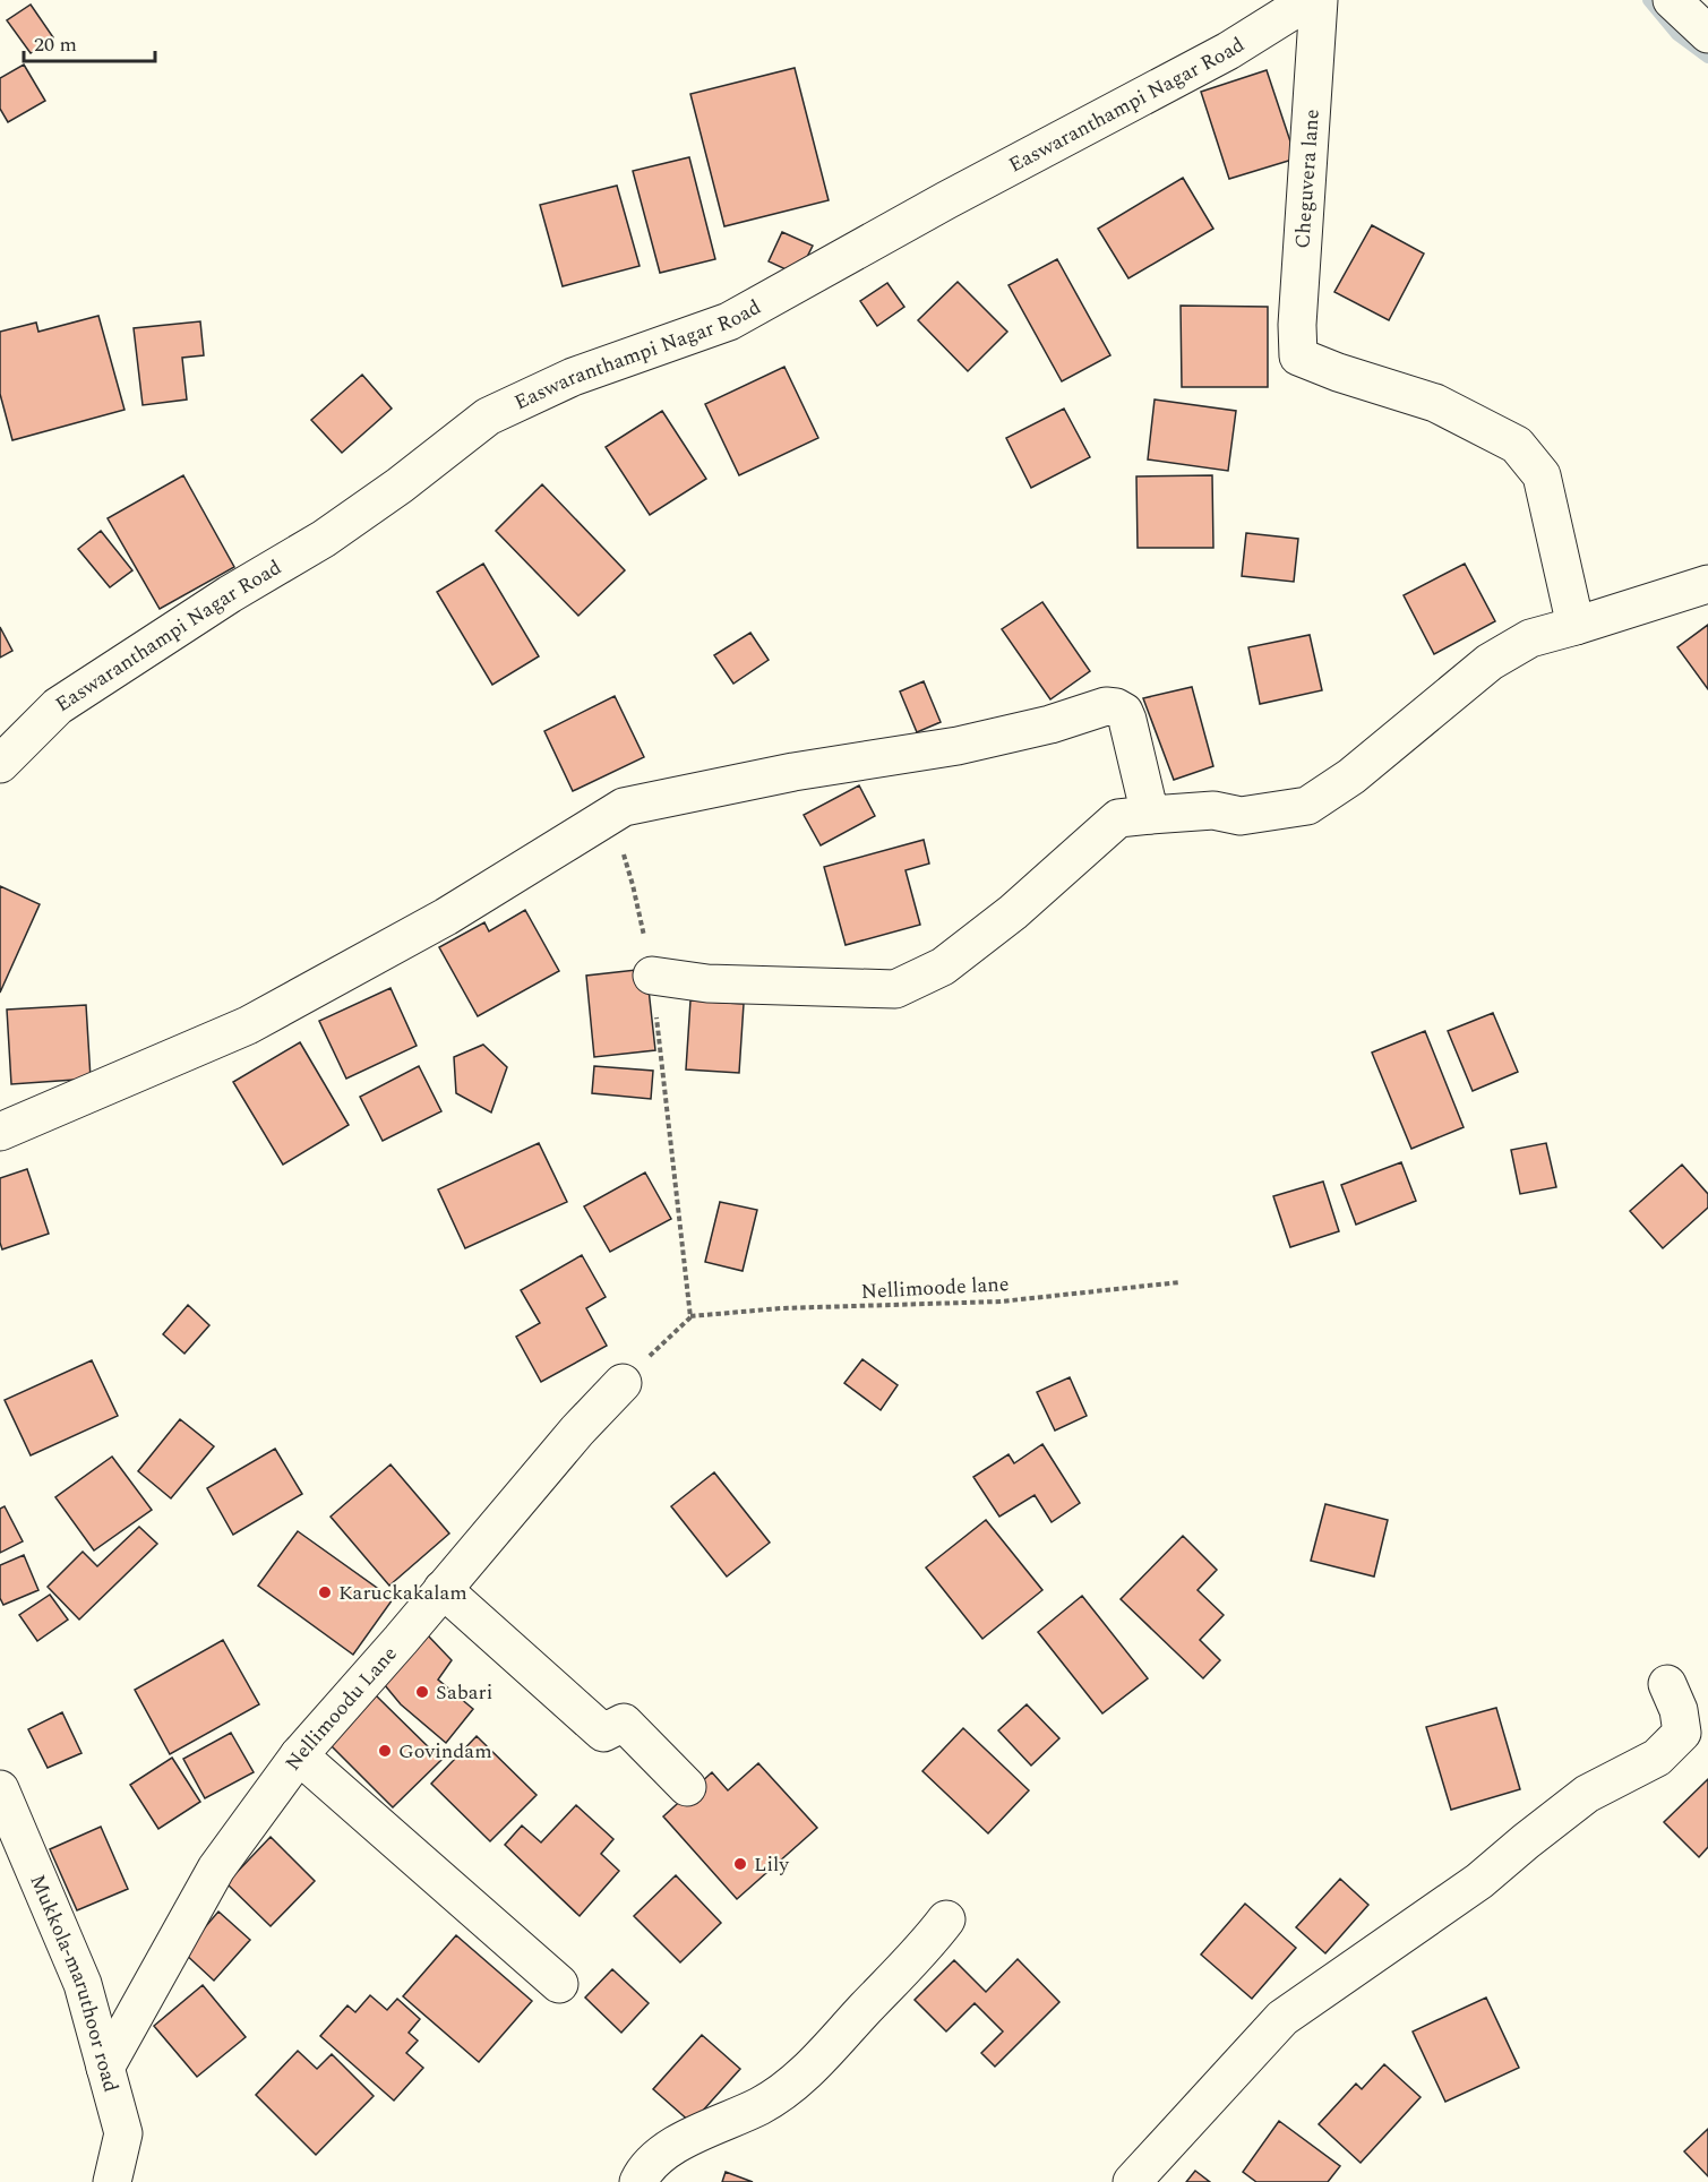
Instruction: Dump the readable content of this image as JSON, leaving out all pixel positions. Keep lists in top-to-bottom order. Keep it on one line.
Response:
{"streets":{"street":["Easwaranthampi Nagar Road","Cheguvera lane","Nellimoodu Lane","Mukkola-maruthoor road"],"path":["Nellimoode lane"]},"crossings":[["Nellimoodu Lane","Mukkola-maruthoor road"]],"places":["Karuckakalam","Sabari","Govindam","Lily"],"scale_bar":"20 m"}
